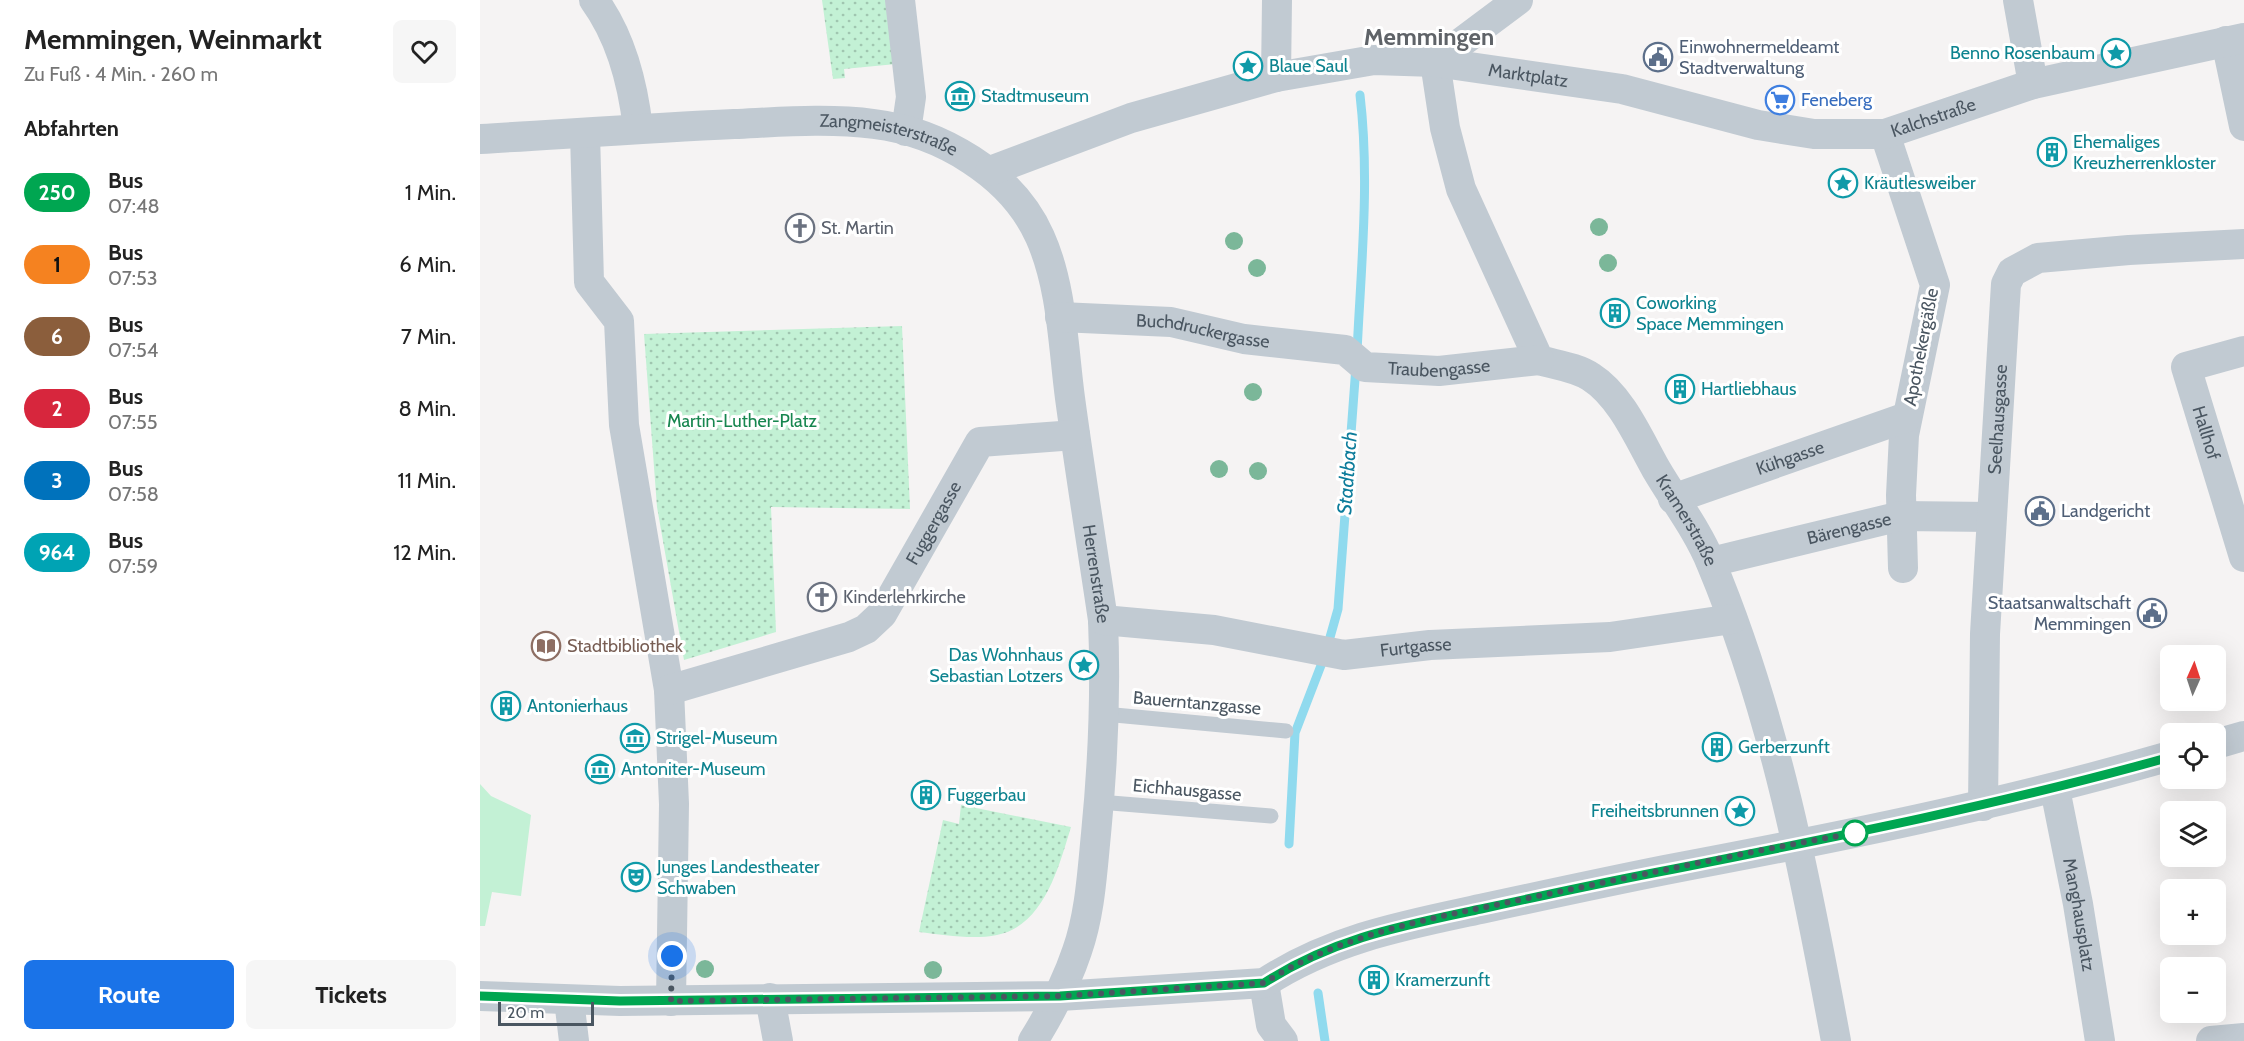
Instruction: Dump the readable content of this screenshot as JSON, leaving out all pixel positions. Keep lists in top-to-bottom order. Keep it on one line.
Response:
{"streets":{"street":["Marktplatz","Kalchstraße","Zangmeisterstraße","Buchdruckergasse","Apothekergäßle","Traubengasse","Seelhausgasse","Hallhof","Kühgasse","Kramerstraße","Fuggergasse","Bärengasse","Herrenstraße","Furtgasse","Manghausplatz"],"lane":["Bauerntanzgasse","Eichhausgasse"]},"crossings":[["Marktplatz","Kalchstraße"],["Kalchstraße","Apothekergäßle"],["Zangmeisterstraße","Herrenstraße"],["Buchdruckergasse","Traubengasse"],["Buchdruckergasse","Herrenstraße"],["Apothekergäßle","Kühgasse"],["Apothekergäßle","Bärengasse"],["Traubengasse","Kramerstraße"],["Seelhausgasse","Bärengasse"],["Kühgasse","Kramerstraße"],["Kramerstraße","Bärengasse"],["Kramerstraße","Furtgasse"],["Fuggergasse","Herrenstraße"],["Herrenstraße","Furtgasse"],["Herrenstraße","Bauerntanzgasse"],["Herrenstraße","Eichhausgasse"]],"districts":["Memmingen"],"water":["Stadtbach"],"parks":["Martin-Luther-Platz"],"places":{"place":["Benno Rosenbaum","Blaue Saul","Kräutlesweiber","Das Wohnhaus Sebastian Lotzers","Freiheitsbrunnen"],"public building":["Einwohnermeldeamt Stadtverwaltung","Landgericht","Staatsanwaltschaft Memmingen"],"museum":["Stadtmuseum","Strigel-Museum","Antoniter-Museum"],"supermarket":["Feneberg"],"building":["Ehemaliges Kreuzherrenkloster","Coworking Space Memmingen","Hartliebhaus","Antonierhaus","Gerberzunft","Fuggerbau","Kramerzunft"],"church":["St. Martin","Kinderlehrkirche"],"library":["Stadtbibliothek"],"theatre":["Junges Landestheater Schwaben"]},"lines":["bus line 250"],"scale_bar":"20 m","north":"top","page":{"heading":[["Memmingen, Weinmarkt","Zu Fuß · 4 Min. · 260 m"],"Abfahrten"],"list":[{"mark":"250","name":"Bus","note":"07:48","value":"1 Min."},{"mark":"1","name":"Bus","note":"07:53","value":"6 Min."},{"mark":"6","name":"Bus","note":"07:54","value":"7 Min."},{"mark":"2","name":"Bus","note":"07:55","value":"8 Min."},{"mark":"3","name":"Bus","note":"07:58","value":"11 Min."},{"mark":"964","name":"Bus","note":"07:59","value":"12 Min."}],"map_buttons":["+","−"],"buttons":["Route","Tickets"],"scale":"20 m"}}
